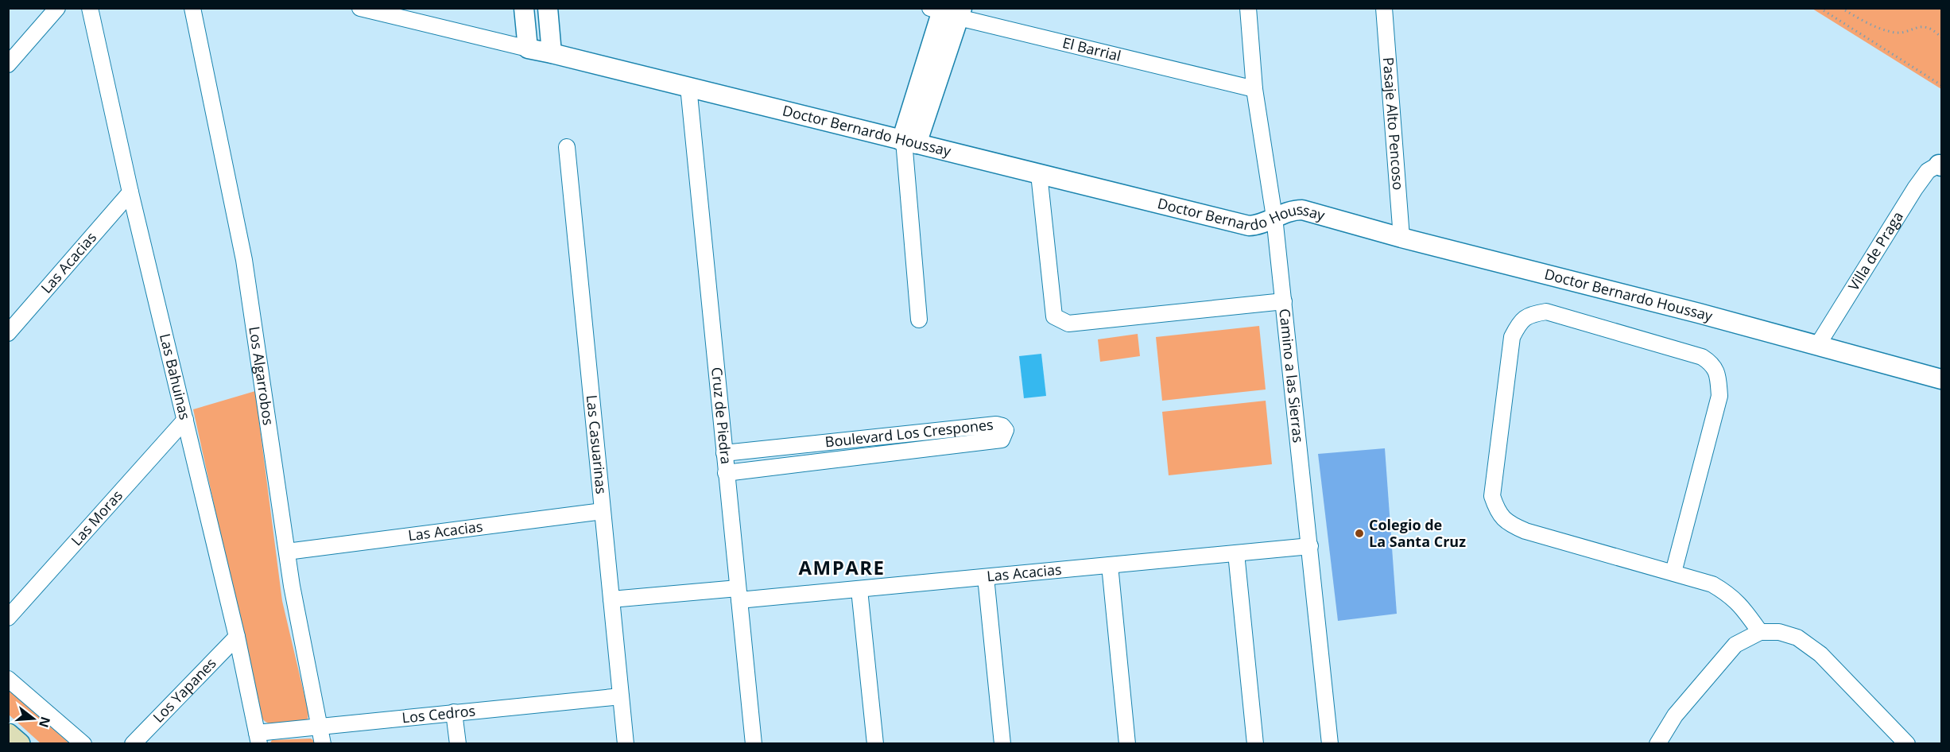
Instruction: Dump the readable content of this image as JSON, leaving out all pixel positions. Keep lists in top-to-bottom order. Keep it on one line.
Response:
{"streets":{"street":["El Barrial","Pasaje Alto Pencoso","Doctor Bernardo Houssay","Villa de Praga","Las Acacias","Los Algarrobos","Las Bahuinas","Camino a las Sierras","Cruz de Piedra","Boulevard Los Crespones","Las Casuarinas","Las Moras","Los Yapanes","Los Cedros"]},"crossings":[["El Barrial","Camino a las Sierras"],["Pasaje Alto Pencoso","Doctor Bernardo Houssay"],["Doctor Bernardo Houssay","Villa de Praga"],["Doctor Bernardo Houssay","Camino a las Sierras"],["Doctor Bernardo Houssay","Cruz de Piedra"],["Las Acacias","Los Algarrobos"],["Las Acacias","Las Bahuinas"],["Las Acacias","Camino a las Sierras"],["Las Acacias","Cruz de Piedra"],["Las Acacias","Las Casuarinas"],["Los Algarrobos","Los Cedros"],["Las Bahuinas","Las Moras"],["Las Bahuinas","Los Yapanes"],["Las Bahuinas","Los Cedros"],["Cruz de Piedra","Boulevard Los Crespones"],["Las Casuarinas","Los Cedros"]],"districts":["AMPARE"],"places":["Colegio de La Santa Cruz"],"north":"right"}
